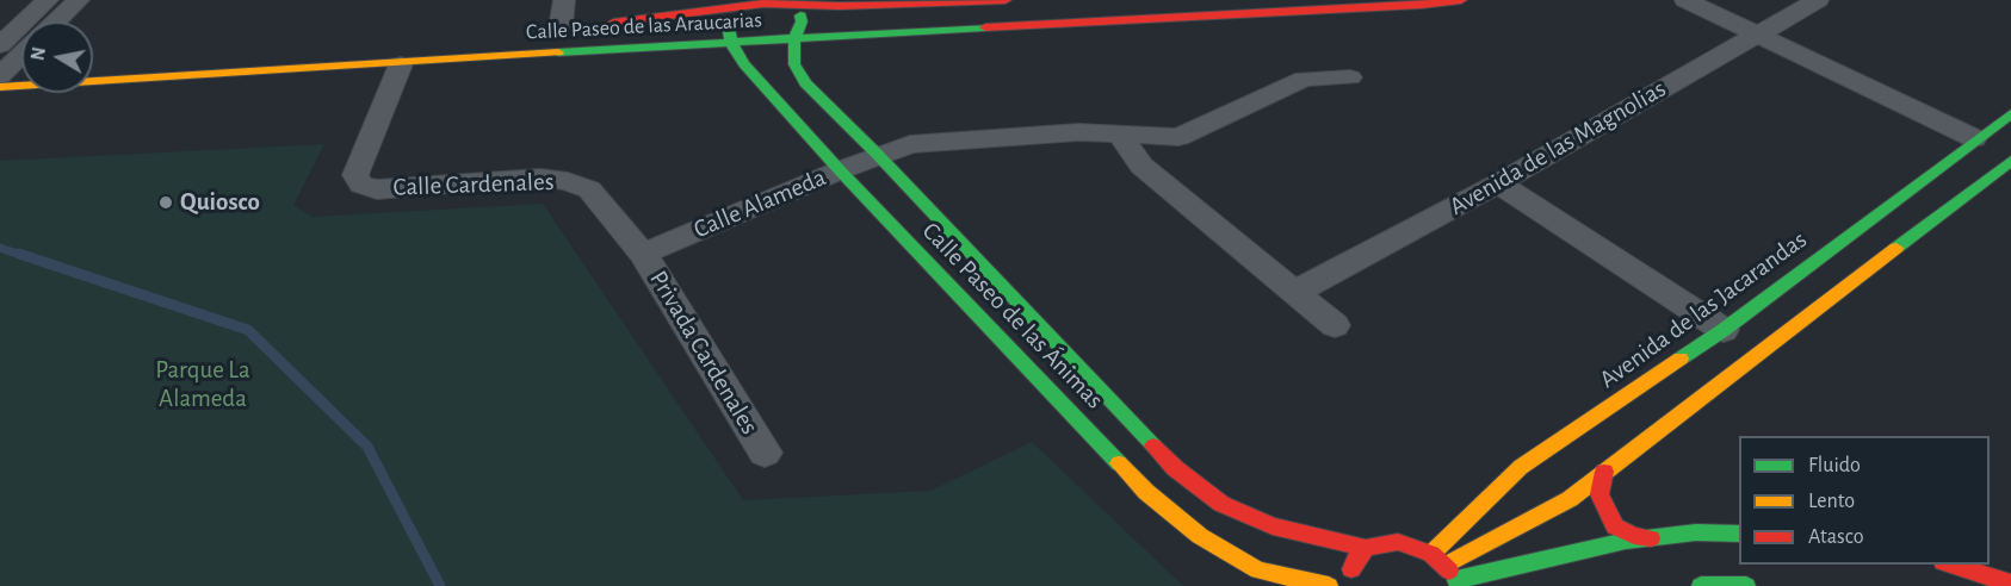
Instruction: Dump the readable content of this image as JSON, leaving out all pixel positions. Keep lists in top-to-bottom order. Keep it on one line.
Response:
{"streets":{"street":["Calle Paseo de las Araucarias","Avenida de las Magnolias","Calle Cardenales","Calle Alameda","Avenida de las Jacarandas","Calle Paseo de las Ánimas","Privada Cardenales"]},"crossings":[["Calle Paseo de las Araucarias","Calle Cardenales"],["Calle Paseo de las Araucarias","Calle Paseo de las Ánimas"],["Calle Cardenales","Calle Alameda"],["Calle Cardenales","Privada Cardenales"],["Calle Alameda","Calle Paseo de las Ánimas"],["Calle Alameda","Privada Cardenales"]],"parks":["Parque La Alameda"],"places":["Quiosco"],"legend":["Fluido","Lento","Atasco"],"north":"left"}
